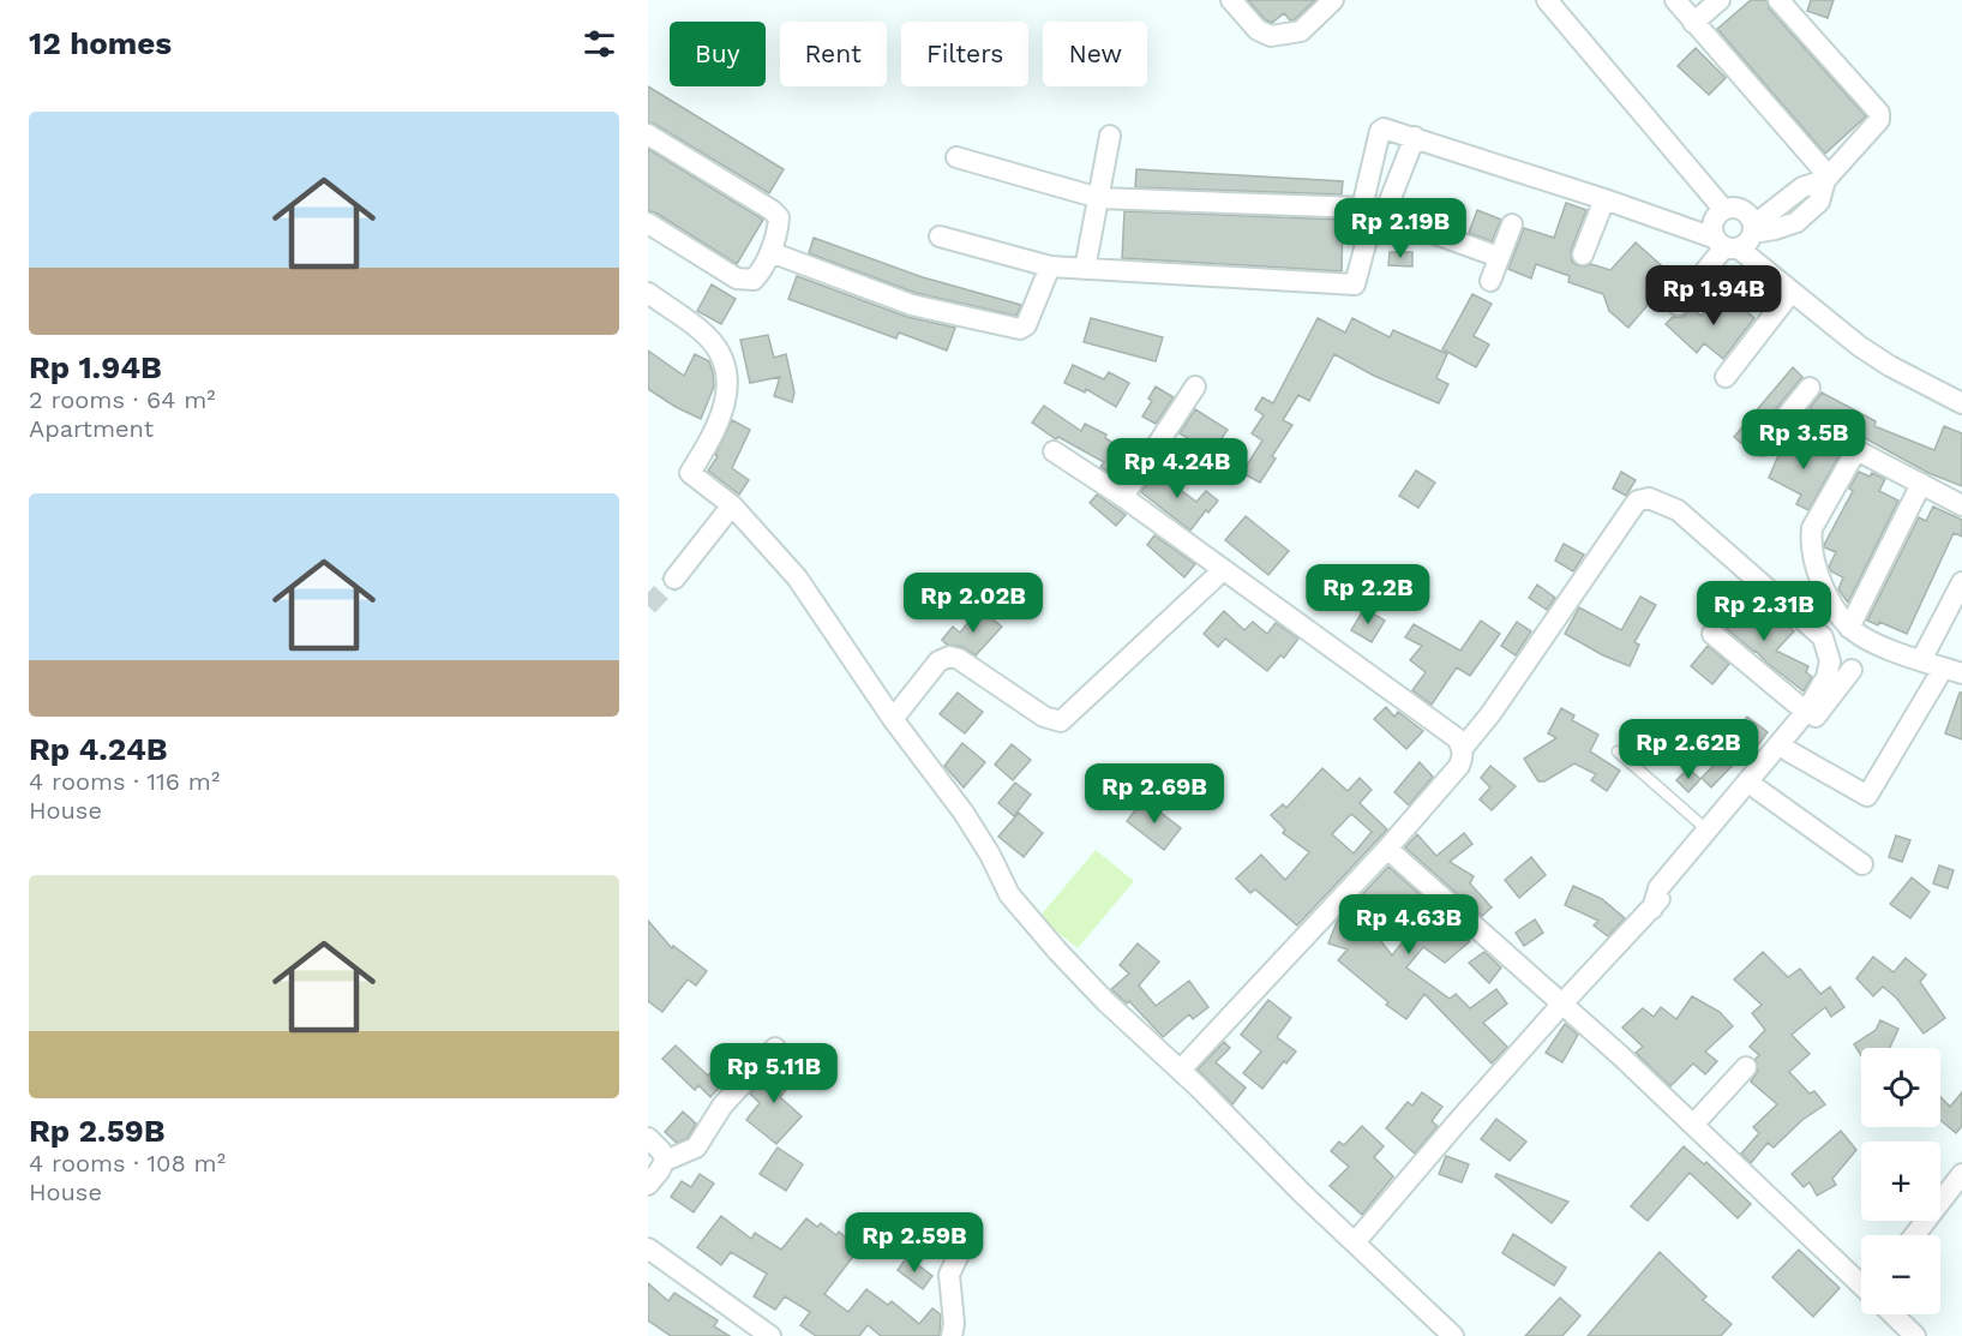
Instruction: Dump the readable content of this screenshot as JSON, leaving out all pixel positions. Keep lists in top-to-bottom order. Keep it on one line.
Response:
{"page":{"heading":"12 homes","chip":["Buy","Rent","Filters","New"],"list":[{"name":"Rp 1.94B","note":"2 rooms · 64 m² · Apartment"},{"name":"Rp 4.24B","note":"4 rooms · 116 m² · House"},{"name":"Rp 2.59B","note":"4 rooms · 108 m² · House"}],"price":["Rp 2.19B","Rp 1.94B","Rp 3.5B","Rp 4.24B","Rp 2.2B","Rp 2.02B","Rp 2.31B","Rp 2.62B","Rp 2.69B","Rp 4.63B","Rp 5.11B","Rp 2.59B"],"map_buttons":["+","−"]}}
